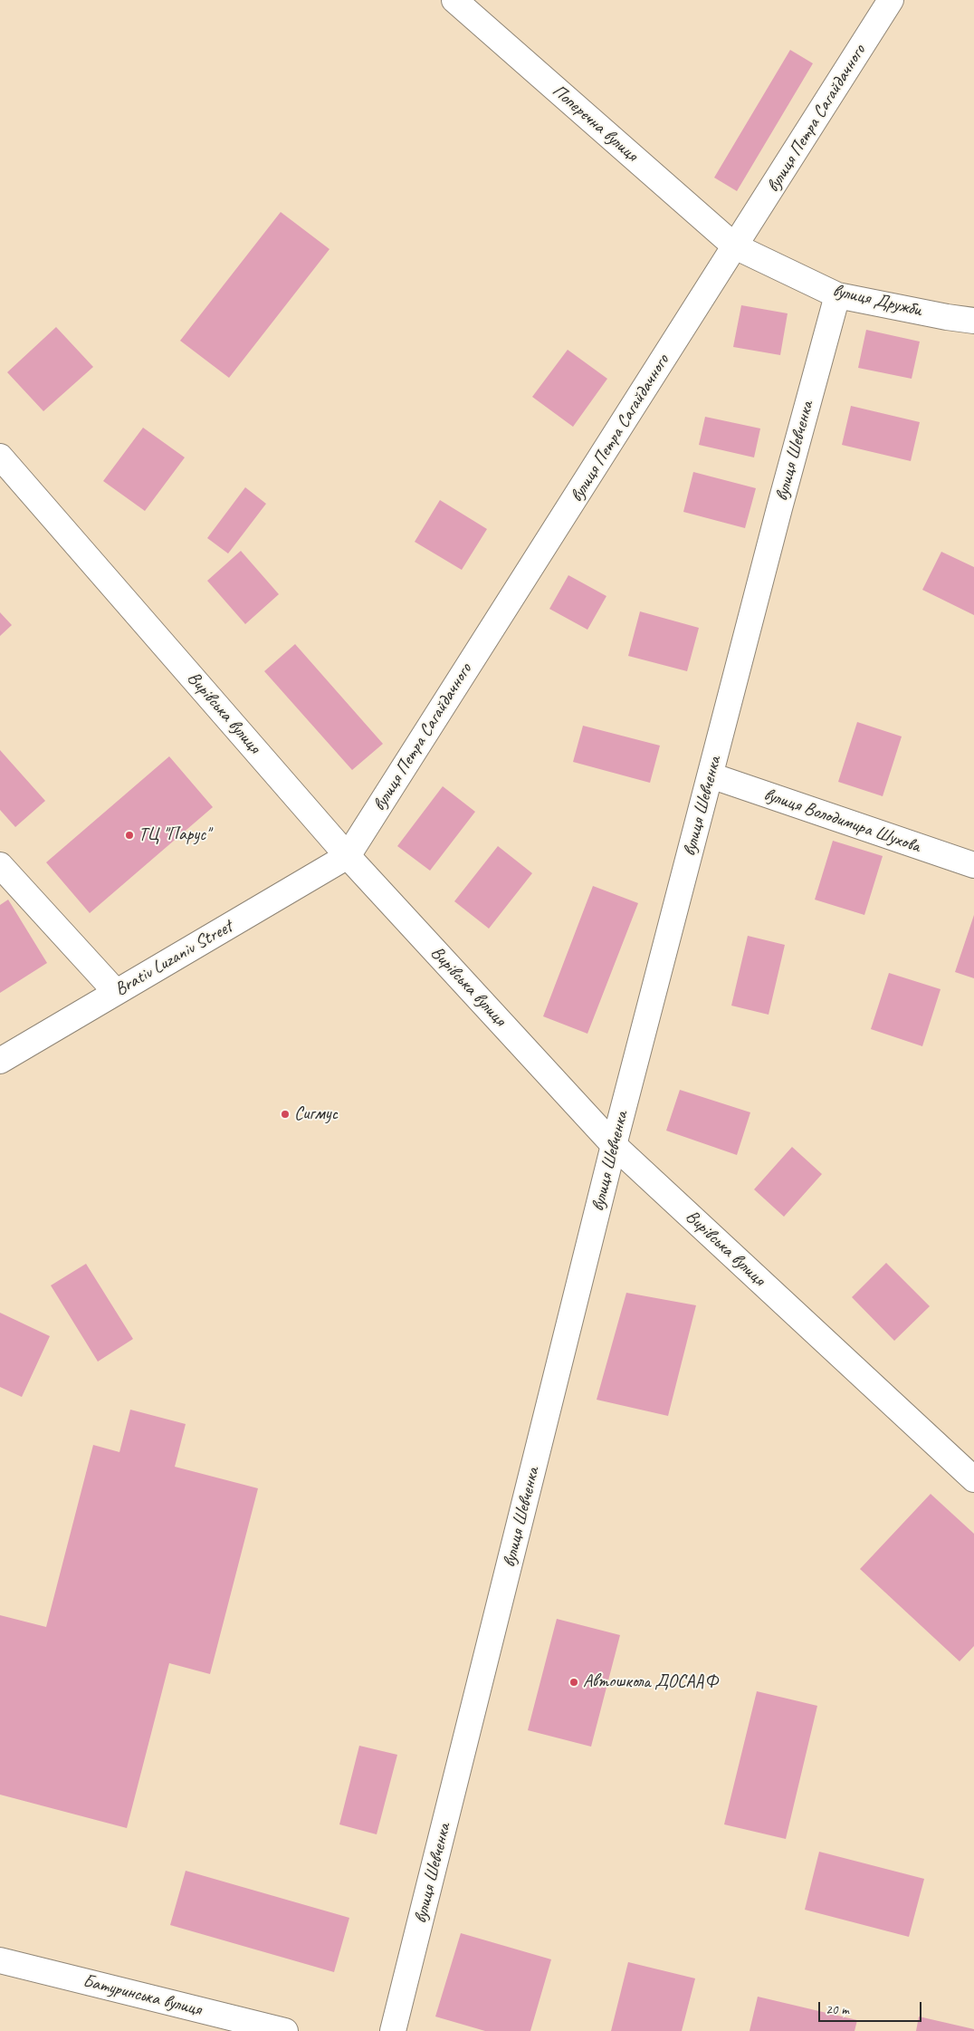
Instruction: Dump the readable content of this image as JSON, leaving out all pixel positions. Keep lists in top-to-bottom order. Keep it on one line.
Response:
{"streets":{"street":["вулиця Петра Сагайдачного","Поперечна вулиця","вулиця Дружби","вулиця Шевченка","Вирівська вулиця","вулиця Володимира Шухова","Brativ Luzaniv Street","Батуринська вулиця"]},"crossings":[["вулиця Петра Сагайдачного","Поперечна вулиця"],["вулиця Петра Сагайдачного","вулиця Дружби"],["вулиця Петра Сагайдачного","Вирівська вулиця"],["вулиця Петра Сагайдачного","Brativ Luzaniv Street"],["Поперечна вулиця","вулиця Дружби"],["вулиця Дружби","вулиця Шевченка"],["вулиця Шевченка","Вирівська вулиця"],["вулиця Шевченка","вулиця Володимира Шухова"],["Вирівська вулиця","Brativ Luzaniv Street"]],"places":["ТЦ \"Парус\"","Сигмус","Автошкола ДОСААФ"],"scale_bar":"20 m"}
